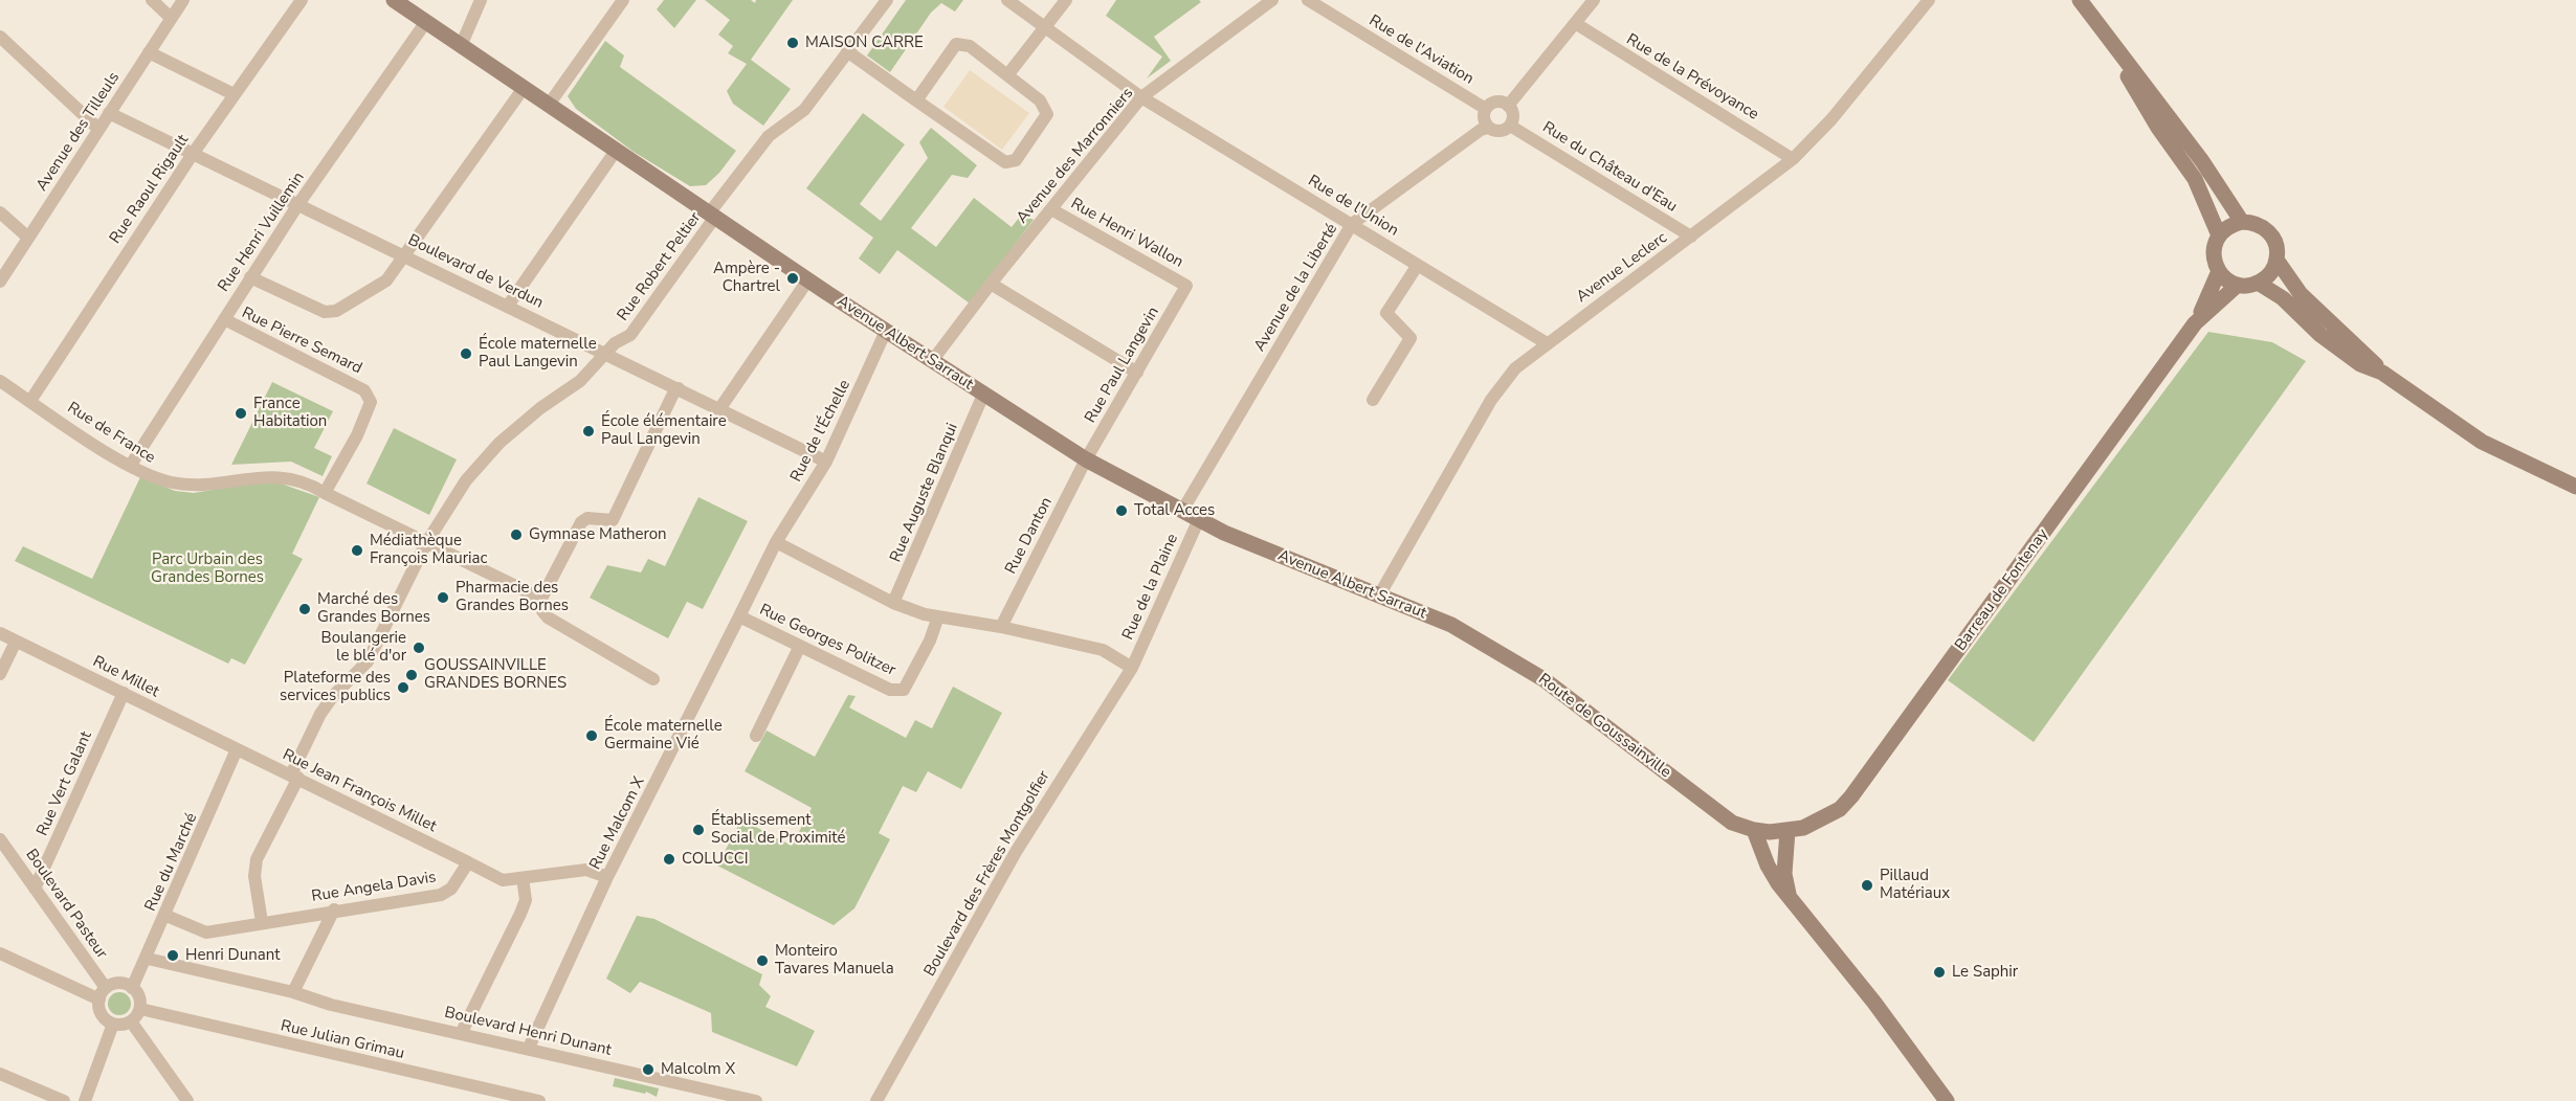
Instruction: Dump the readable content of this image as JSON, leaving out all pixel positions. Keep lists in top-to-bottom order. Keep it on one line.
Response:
{"streets":{"street":["Rue de l'Aviation","Rue de la Prévoyance","Avenue des Tilleuls","Avenue des Marronniers","Rue du Château d'Eau","Rue Raoul Rigault","Rue de l'Union","Rue Henri Vuillemin","Rue Henri Wallon","Rue Robert Peltier","Avenue Leclerc","Boulevard de Verdun","Avenue de la Liberté","Rue Pierre Semard","Avenue Albert Sarraut","Rue Paul Langevin","Rue de l'Échelle","Rue de France","Rue Auguste Blanqui","Rue Danton","Rue de la Plaine","Barreau de Fontenay","Rue Georges Politzer","Rue Millet","Route de Goussainville","Rue Vert Galant","Rue Jean François Millet","Rue Malcom X","Rue du Marché","Boulevard des Frères Montgolfier","Rue Angela Davis","Boulevard Pasteur","Boulevard Henri Dunant","Rue Julian Grimau"]},"crossings":[["Rue de l'Aviation","Rue du Château d'Eau"],["Rue de l'Aviation","Avenue de la Liberté"],["Rue de la Prévoyance","Avenue Leclerc"],["Avenue des Tilleuls","Boulevard de Verdun"],["Avenue des Marronniers","Rue de l'Union"],["Avenue des Marronniers","Rue Henri Wallon"],["Avenue des Marronniers","Avenue Albert Sarraut"],["Rue du Château d'Eau","Avenue Leclerc"],["Rue du Château d'Eau","Avenue de la Liberté"],["Rue Raoul Rigault","Boulevard de Verdun"],["Rue Raoul Rigault","Rue de France"],["Rue de l'Union","Avenue Leclerc"],["Rue de l'Union","Avenue de la Liberté"],["Rue Henri Vuillemin","Boulevard de Verdun"],["Rue Henri Vuillemin","Rue Pierre Semard"],["Rue Henri Vuillemin","Avenue Albert Sarraut"],["Rue Henri Vuillemin","Rue de France"],["Rue Henri Wallon","Rue Paul Langevin"],["Rue Robert Peltier","Boulevard de Verdun"],["Rue Robert Peltier","Avenue Albert Sarraut"],["Rue Robert Peltier","Rue Jean François Millet"],["Avenue Leclerc","Avenue Albert Sarraut"],["Boulevard de Verdun","Rue de l'Échelle"],["Avenue de la Liberté","Avenue Albert Sarraut"],["Rue Pierre Semard","Rue de France"],["Avenue Albert Sarraut","Rue Paul Langevin"],["Avenue Albert Sarraut","Rue de l'Échelle"],["Avenue Albert Sarraut","Rue Auguste Blanqui"],["Avenue Albert Sarraut","Rue Danton"],["Avenue Albert Sarraut","Rue de la Plaine"],["Avenue Albert Sarraut","Route de Goussainville"],["Rue Paul Langevin","Rue Danton"],["Rue de l'Échelle","Rue Georges Politzer"],["Rue de la Plaine","Boulevard des Frères Montgolfier"],["Barreau de Fontenay","Route de Goussainville"],["Rue Georges Politzer","Rue Malcom X"],["Rue Millet","Rue Vert Galant"],["Rue Millet","Rue Jean François Millet"],["Rue Millet","Rue du Marché"],["Rue Vert Galant","Boulevard Pasteur"],["Rue Jean François Millet","Rue du Marché"],["Rue Jean François Millet","Rue Angela Davis"],["Rue Malcom X","Boulevard Henri Dunant"],["Rue du Marché","Rue Angela Davis"],["Rue du Marché","Boulevard Pasteur"],["Rue du Marché","Boulevard Henri Dunant"],["Rue du Marché","Rue Julian Grimau"],["Boulevard Pasteur","Rue Julian Grimau"]],"parks":["Parc Urbain des Grandes Bornes"],"places":["MAISON CARRE","Ampère - Chartrel","École maternelle Paul Langevin","France Habitation","École élémentaire Paul Langevin","Total Acces","Gymnase Matheron","Médiathèque François Mauriac","Pharmacie des Grandes Bornes","Marché des Grandes Bornes","Boulangerie le blé d'or","GOUSSAINVILLE GRANDES BORNES","Plateforme des services publics","École maternelle Germaine Vié","Établissement Social de Proximité","COLUCCI","Pillaud Matériaux","Henri Dunant","Monteiro Tavares Manuela","Le Saphir","Malcolm X"]}
